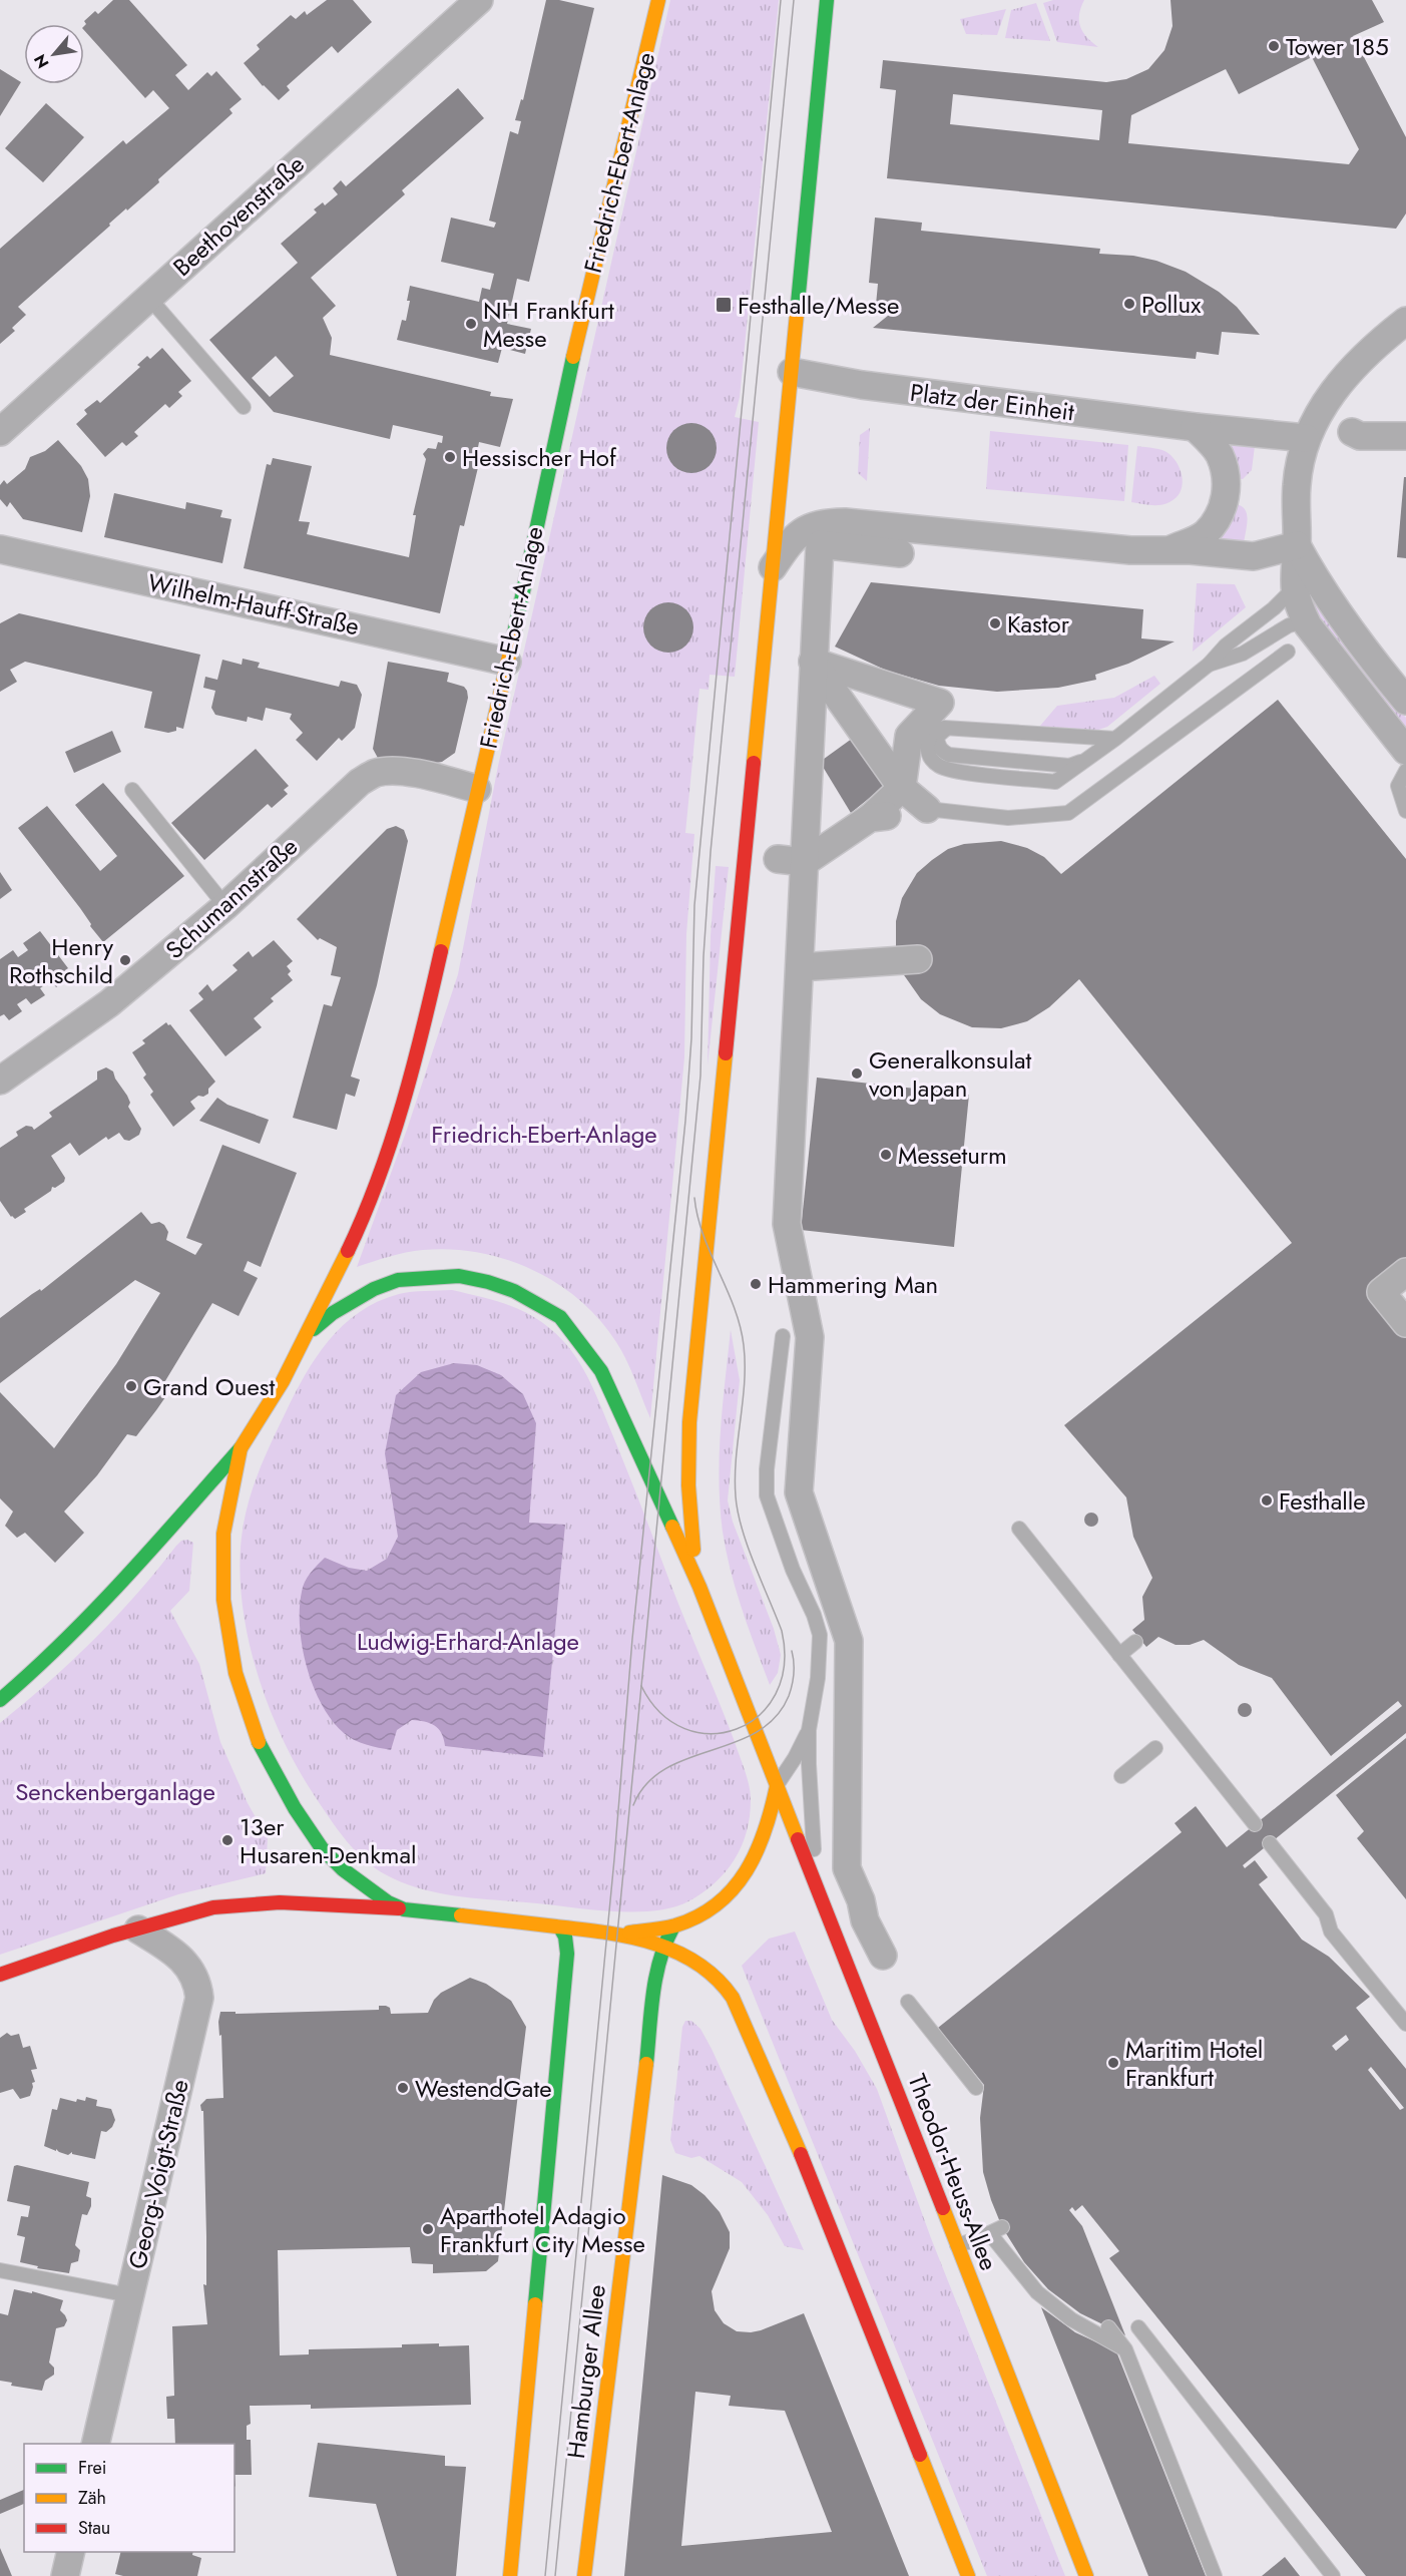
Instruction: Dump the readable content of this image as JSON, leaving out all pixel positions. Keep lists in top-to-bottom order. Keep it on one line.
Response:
{"streets":{"main road":["Friedrich-Ebert-Anlage","Theodor-Heuss-Allee","Hamburger Allee"],"street":["Beethovenstraße","Platz der Einheit","Wilhelm-Hauff-Straße","Schumannstraße","Georg-Voigt-Straße"]},"crossings":[["Friedrich-Ebert-Anlage","Wilhelm-Hauff-Straße"],["Friedrich-Ebert-Anlage","Schumannstraße"]],"parks":["Friedrich-Ebert-Anlage","Ludwig-Erhard-Anlage","Senckenberganlage"],"places":{"other":["Tower 185","Pollux","NH Frankfurt Messe","Hessischer Hof","Kastor","Henry Rothschild","Generalkonsulat von Japan","Messeturm","Hammering Man","Grand Ouest","Festhalle","13er Husaren-Denkmal","Maritim Hotel Frankfurt","WestendGate","Aparthotel Adagio Frankfurt City Messe"],"transit":["Festhalle/Messe"]},"legend":["Frei","Zäh","Stau"],"north":"bottom left"}
